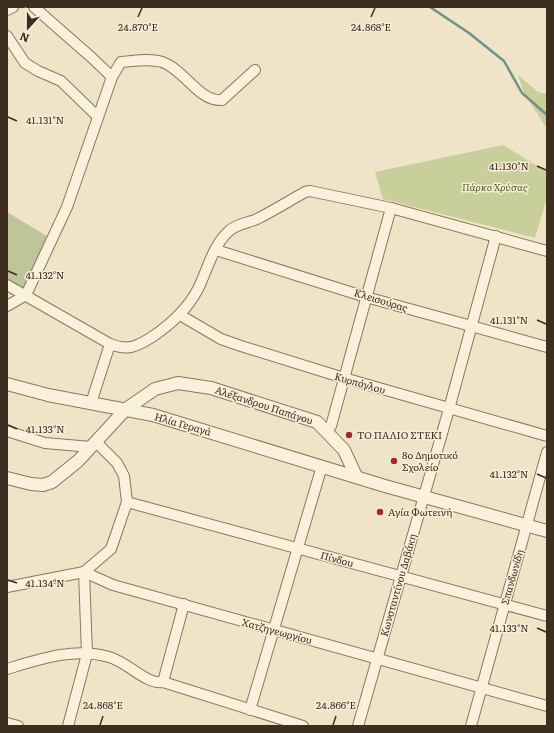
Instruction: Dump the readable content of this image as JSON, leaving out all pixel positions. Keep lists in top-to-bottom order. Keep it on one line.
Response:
{"streets":{"street":["Κλεισούρας","Κυρπόγλου","Αλέξανδρου Παπάγου","Ηλία Γεραγά","Πίνδου","Σπανδωνίδη","Κωνσταντίνου Δαβάκη","Χατζηγεωργίου"]},"crossings":[["Κλεισούρας","Κωνσταντίνου Δαβάκη"],["Κυρπόγλου","Κωνσταντίνου Δαβάκη"],["Αλέξανδρου Παπάγου","Ηλία Γεραγά"],["Πίνδου","Σπανδωνίδη"],["Πίνδου","Κωνσταντίνου Δαβάκη"],["Σπανδωνίδη","Χατζηγεωργίου"],["Κωνσταντίνου Δαβάκη","Χατζηγεωργίου"]],"parks":["Πάρκο Χρύσας"],"places":["ΤΟ ΠΑΛΙΟ ΣΤΕΚΙ","8ο Δημοτικό Σχολείο","Αγία Φωτεινή"],"north":"bottom","coordinates":["24.870°E","24.868°E","41.131°N","41.130°N","41.132°N","41.133°N","41.134°N","24.866°E"]}
